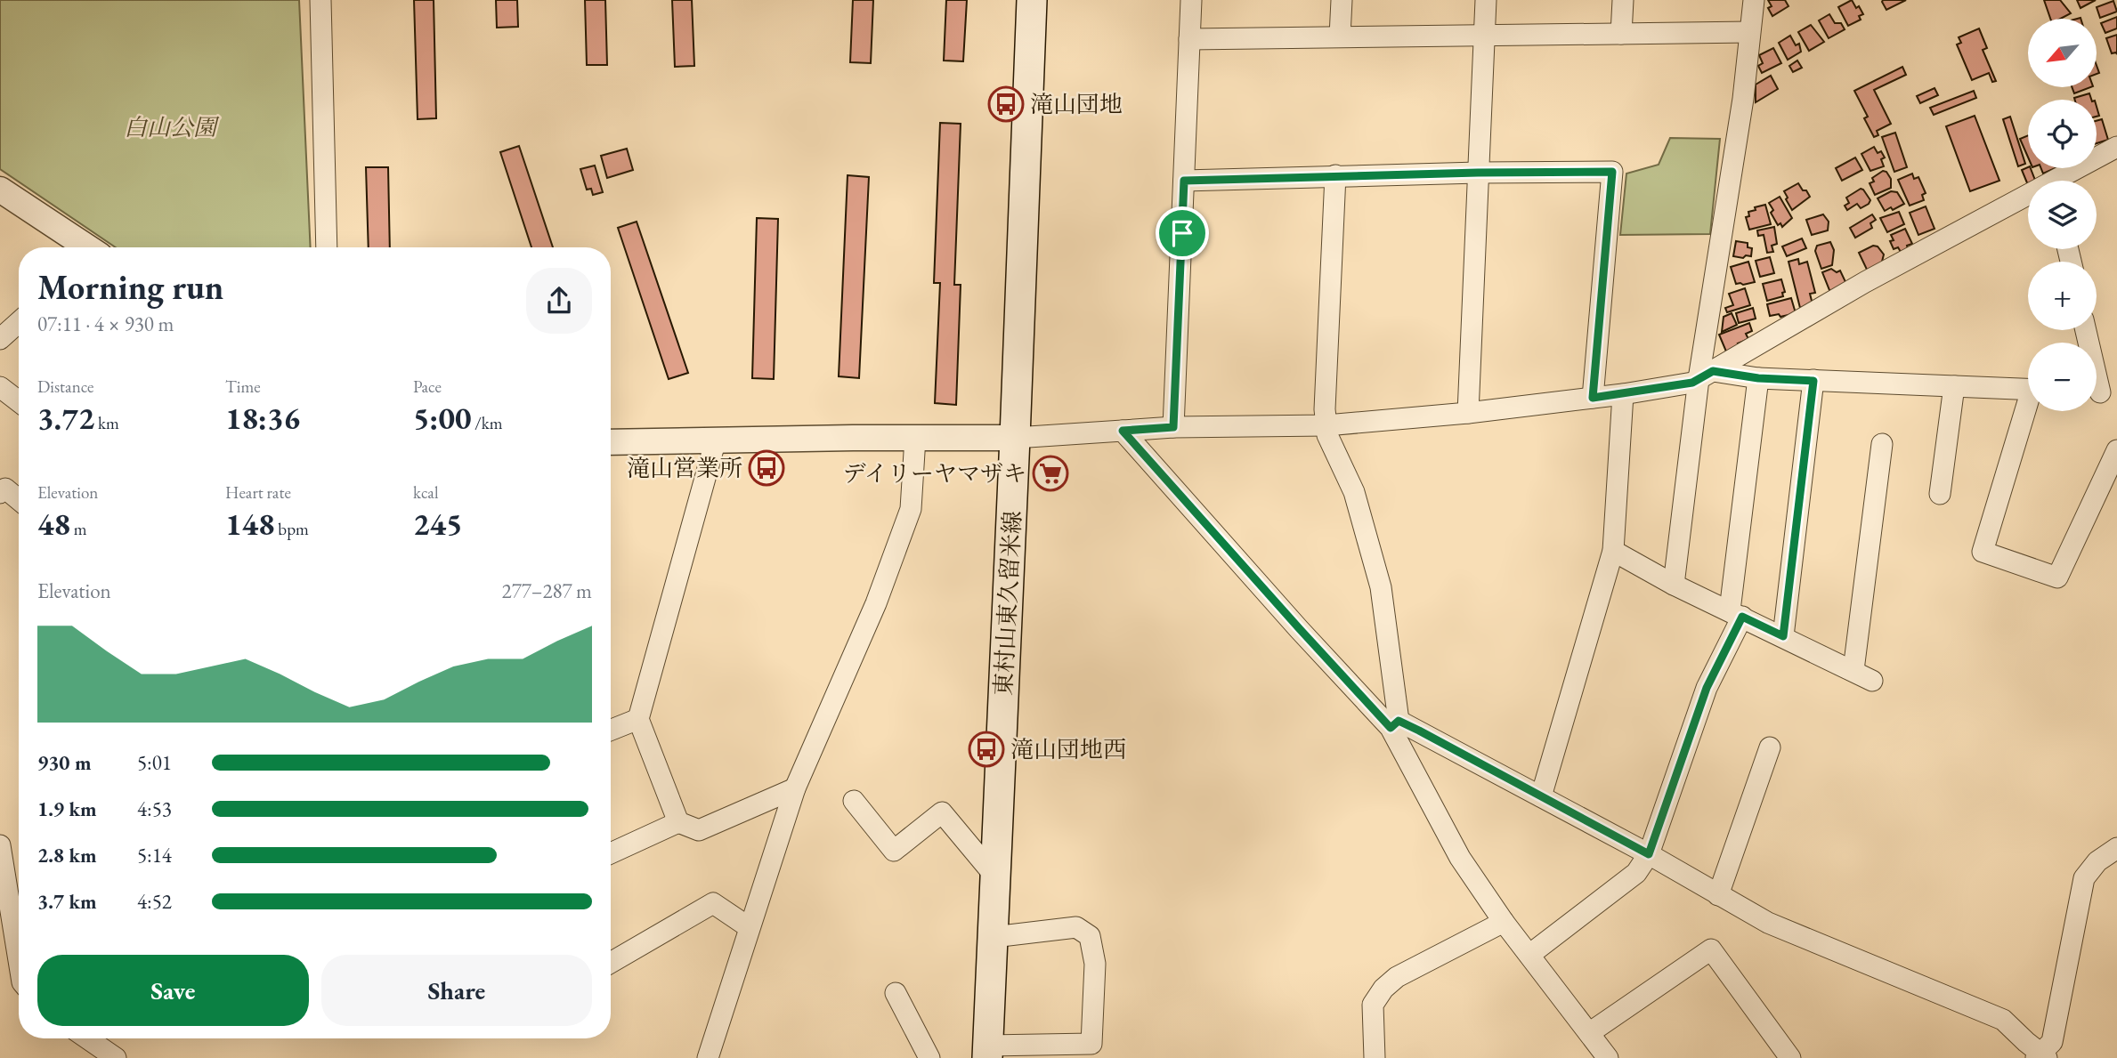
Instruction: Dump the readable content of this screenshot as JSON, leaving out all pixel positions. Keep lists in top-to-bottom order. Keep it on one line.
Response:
{"streets":{"main road":["東村山東久留米線"]},"parks":["白山公園"],"places":{"bus stop":["滝山団地","滝山営業所","滝山団地西"],"supermarket":["デイリーヤマザキ"]},"north":"bottom left","page":{"map_buttons":["+","−"],"heading":["Morning run","07:11 · 4 × 930 m"],"stats":[["Distance","3.72 km"],["Time","18:36"],["Pace","5:00 /km"],["Elevation","48 m"],["Heart rate","148 bpm"],["kcal","245"]],"chart":["Elevation","277–287 m"],"list":[{"name":"930 m","note":"5:01"},{"name":"1.9 km","note":"4:53"},{"name":"2.8 km","note":"5:14"},{"name":"3.7 km","note":"4:52"}],"buttons":["Save","Share"]}}
